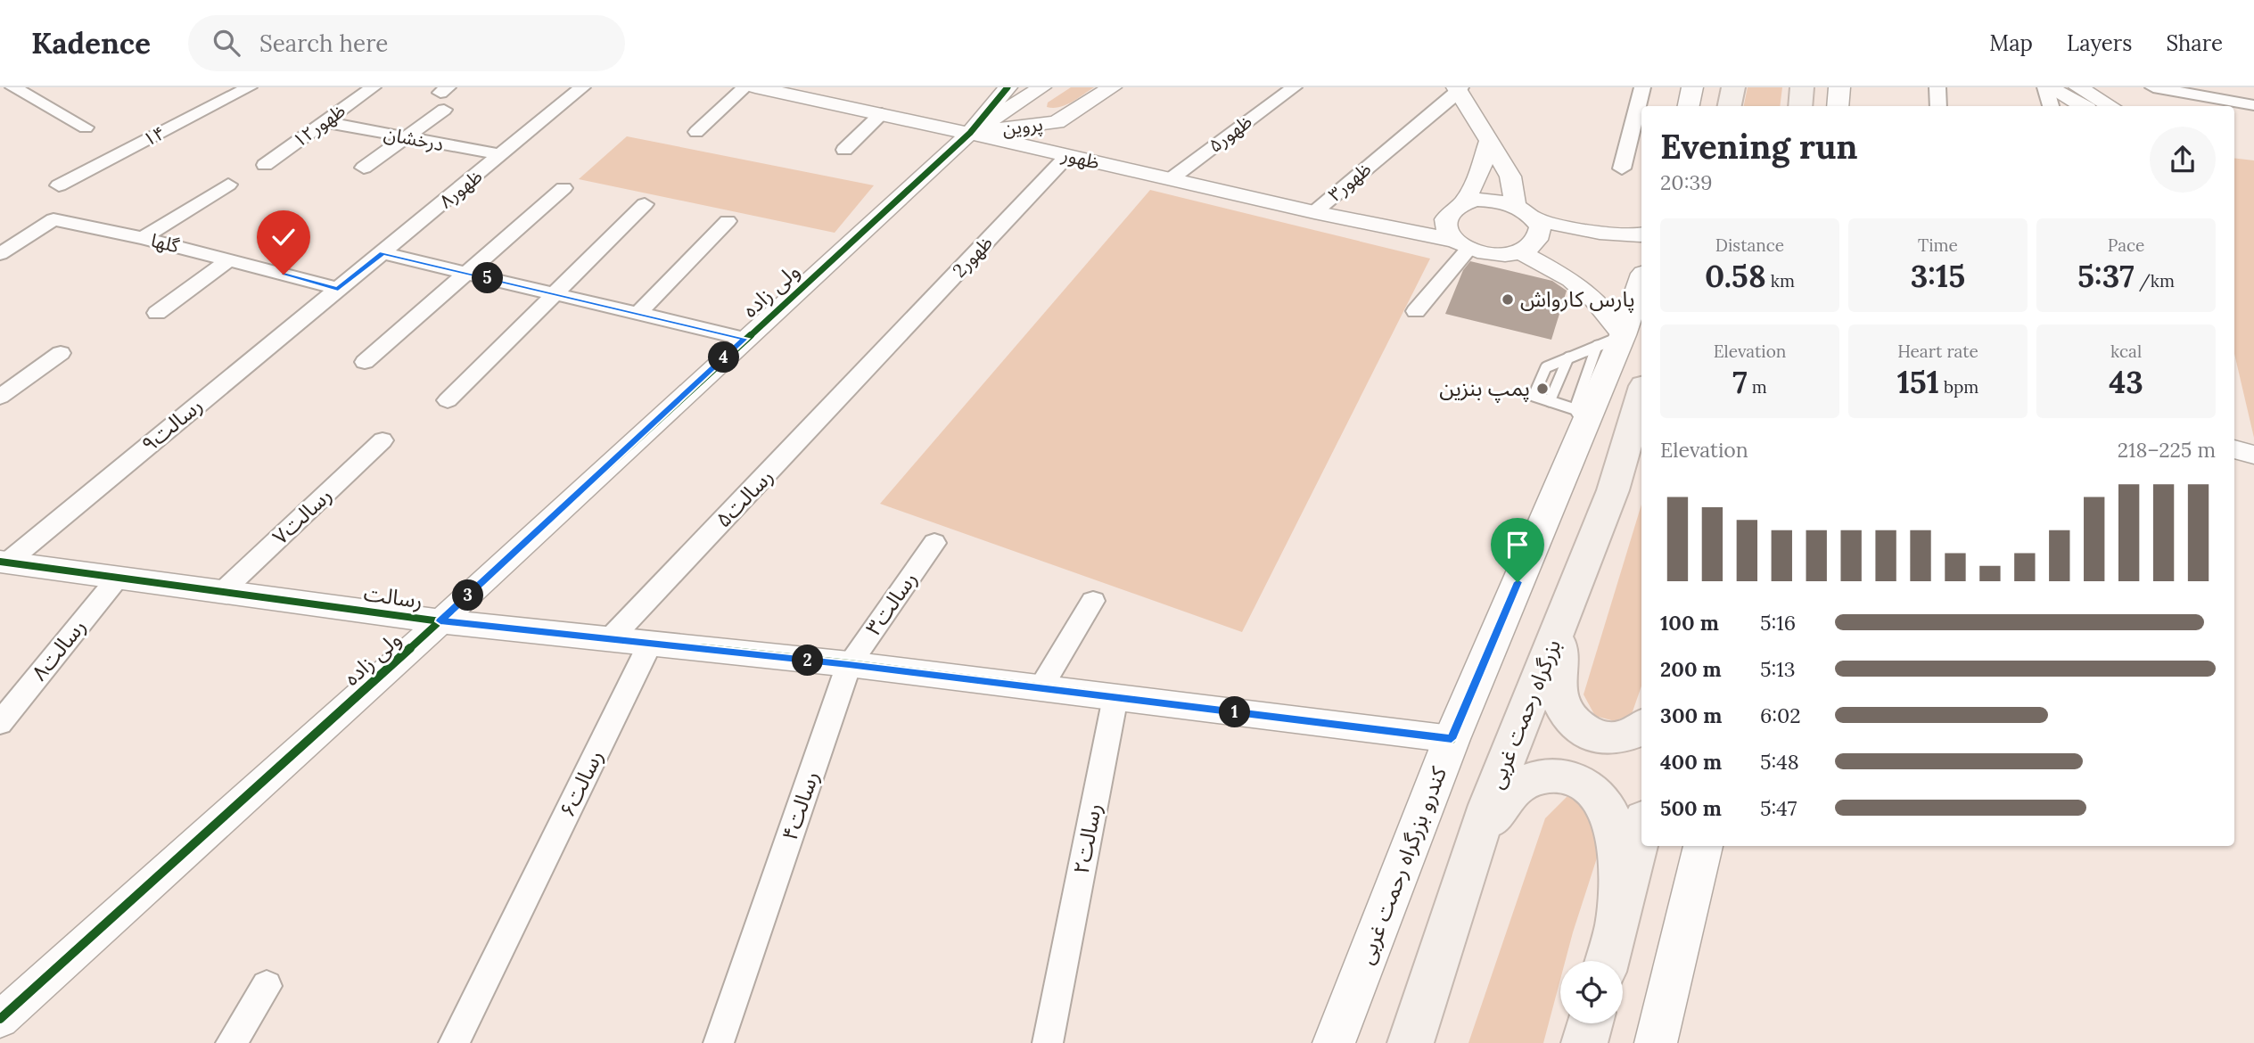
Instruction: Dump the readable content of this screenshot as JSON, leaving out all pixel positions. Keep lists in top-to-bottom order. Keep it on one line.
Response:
{"streets":{"highway":["بزرگراه رحمت غربی"],"main road":["کندرو بزرگراه رحمت غربی"],"street":["ظهور۱۲","پروین","ظهور۵","۱۴","درخشان","ظهور","ظهور۳","ظهور۸","گلها","2ظهور","ولی زاده","رسالت۹","رسالت۵","رسالت۷","رسالت","رسالت۳","رسالت۸","رسالت۶","رسالت۴","رسالت۲"]},"crossings":[["ظهور۱۲","درخشان"],["پروین","ظهور"],["پروین","ولی زاده"],["ظهور۵","ظهور"],["درخشان","ظهور۸"],["ظهور","ظهور۳"],["ظهور","2ظهور"],["ظهور","ولی زاده"],["ظهور۸","گلها"],["ظهور۸","رسالت۹"],["گلها","رسالت۹"],["2ظهور","رسالت۵"],["ولی زاده","رسالت"],["رسالت۹","رسالت"],["رسالت۵","رسالت"],["رسالت۷","رسالت"],["رسالت","رسالت۳"],["رسالت","رسالت۸"],["رسالت","رسالت۶"],["رسالت","رسالت۴"],["رسالت","رسالت۲"],["رسالت","کندرو بزرگراه رحمت غربی"],["رسالت۳","رسالت۴"]],"places":["پارس کارواش","پمپ بنزین"],"page":{"header":"Kadence","search":"Search here","nav":["Map","Layers","Share"],"heading":["Evening run","20:39"],"stats":[["Distance","0.58 km"],["Time","3:15"],["Pace","5:37 /km"],["Elevation","7 m"],["Heart rate","151 bpm"],["kcal","43"]],"pins":["5","4","3","2","1"],"chart":["Elevation","218–225 m"],"list":[{"name":"100 m","note":"5:16"},{"name":"200 m","note":"5:13"},{"name":"300 m","note":"6:02"},{"name":"400 m","note":"5:48"},{"name":"500 m","note":"5:47"}]}}
